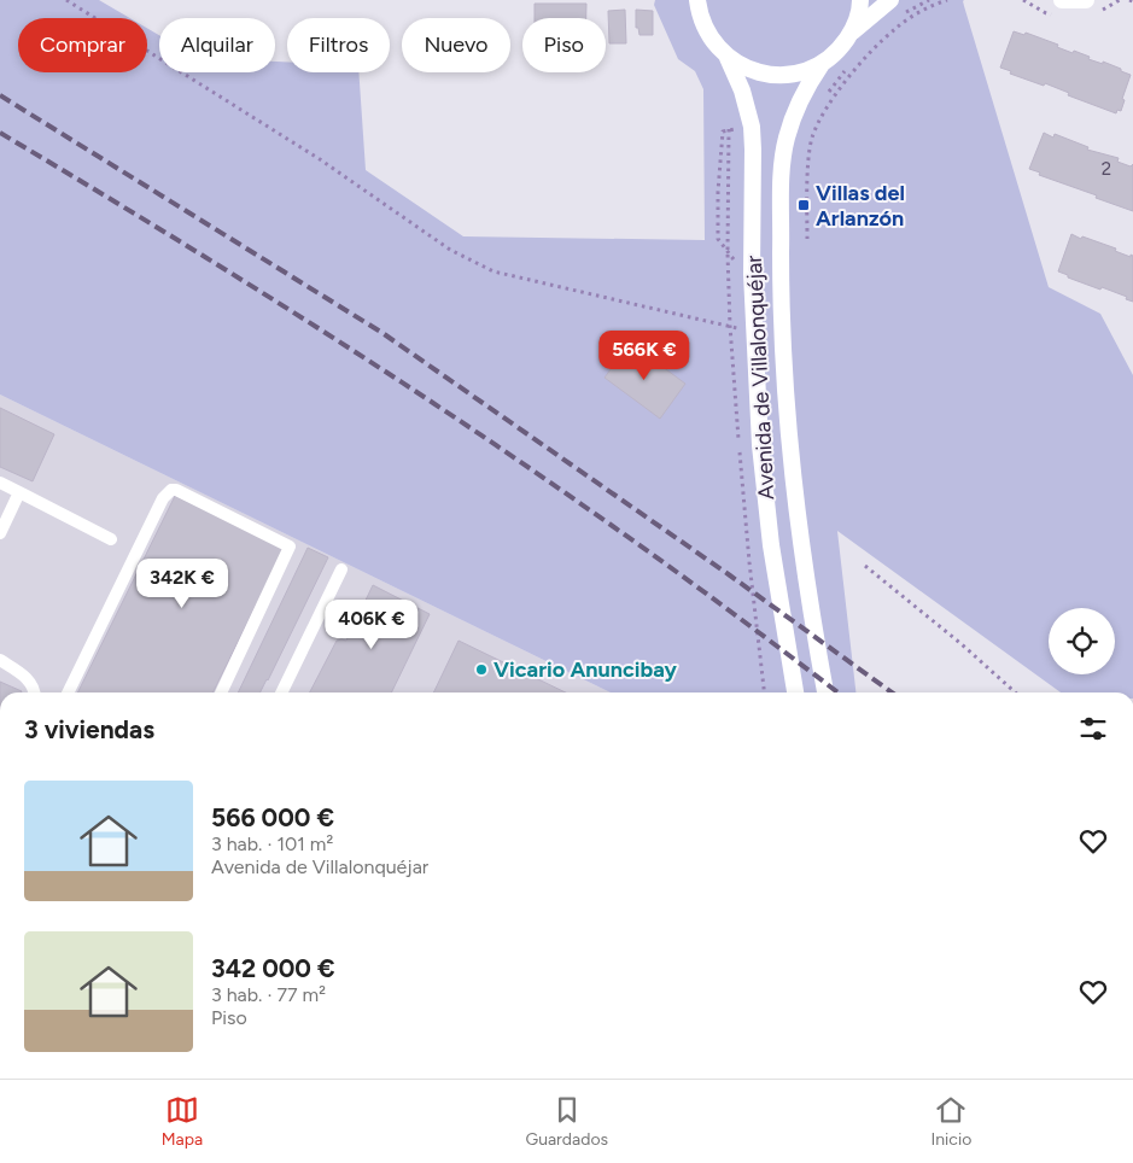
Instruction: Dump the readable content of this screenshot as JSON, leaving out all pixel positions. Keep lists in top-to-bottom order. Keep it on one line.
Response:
{"streets":{"street":["Avenida de Villalonquéjar"]},"places":{"transit":["Villas del Arlanzón"],"other":["Vicario Anuncibay"]},"house_numbers":["2"],"page":{"chip":["Comprar","Alquilar","Filtros","Nuevo","Piso"],"price":["566K €","342K €","406K €"],"heading":"3 viviendas","list":[{"name":"566 000 €","note":"3 hab. · 101 m² · Avenida de Villalonquéjar"},{"name":"342 000 €","note":"3 hab. · 77 m² · Piso"}],"tabs":["Mapa","Guardados","Inicio"]}}
